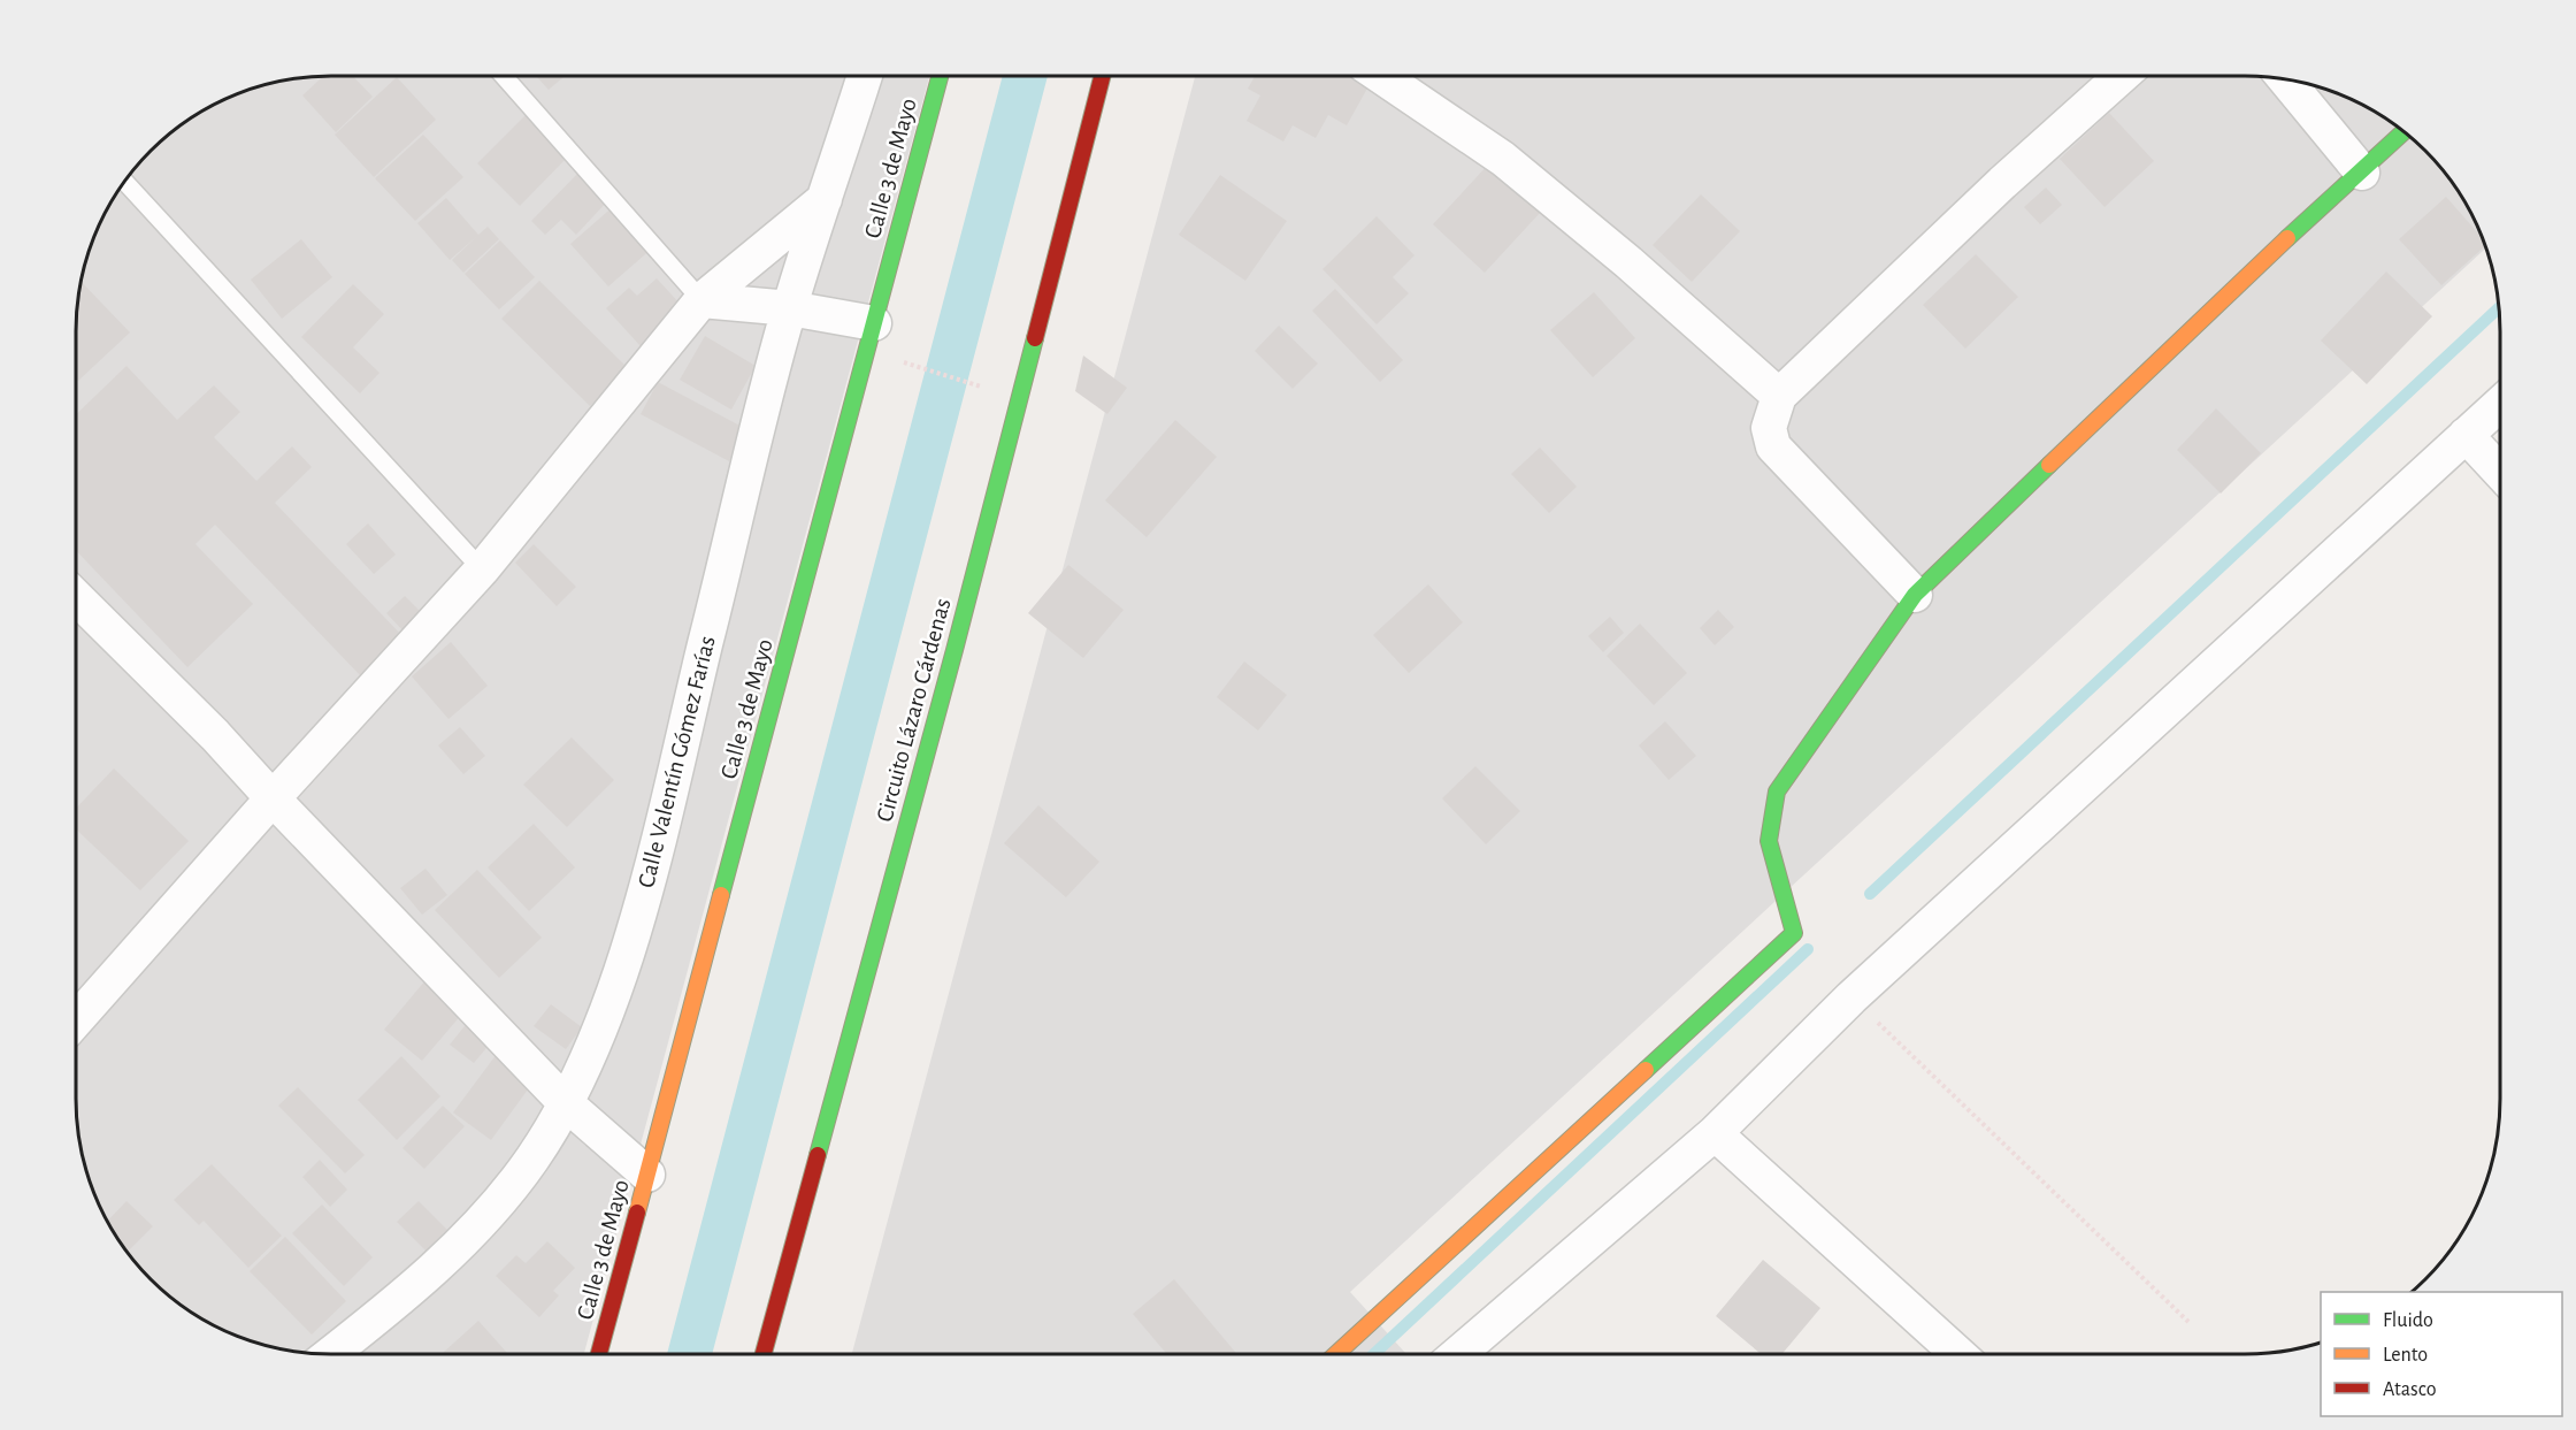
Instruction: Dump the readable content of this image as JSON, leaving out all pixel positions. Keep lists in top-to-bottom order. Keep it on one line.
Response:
{"streets":{"street":["Calle 3 de Mayo","Circuito Lázaro Cárdenas","Calle Valentín Gómez Farías"]},"legend":["Fluido","Lento","Atasco"]}
